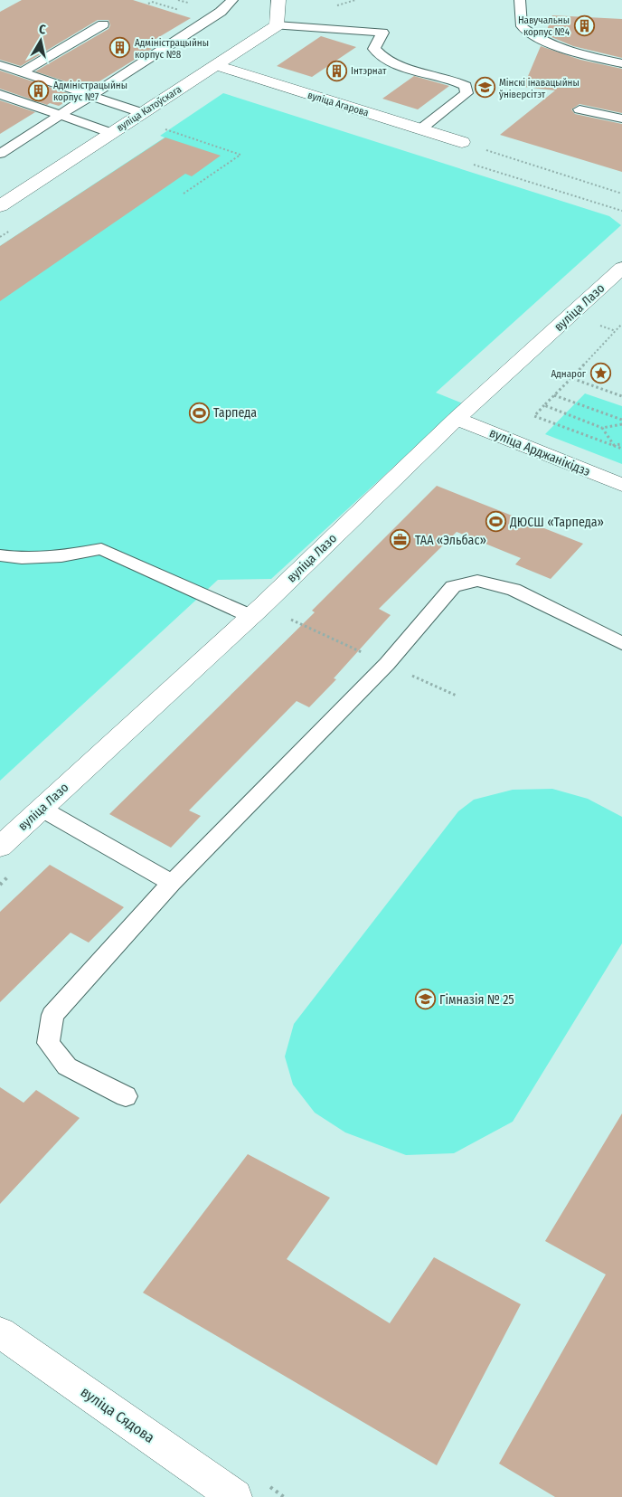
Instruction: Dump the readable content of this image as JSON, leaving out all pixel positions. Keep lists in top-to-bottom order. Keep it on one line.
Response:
{"streets":{"street":["вуліца Агарова","вуліца Катоўскага","вуліца Лазо","вуліца Арджанікідзэ","вуліца Сядова"]},"crossings":[["вуліца Агарова","вуліца Катоўскага"],["вуліца Лазо","вуліца Арджанікідзэ"]],"places":{"building":["Навучальны корпус №4","Адміністрацыйны корпус №8","Інтэрнат","Адміністрацыйны корпус №7"],"school or university":["Мінскі інавацыйны ўніверсітэт","Гімназія № 25"],"place":["Аднарог"],"sports":["Тарпеда","ДЮСШ «Тарпеда»"],"office":["ТАА «Эльбас»"]},"north":"top"}
